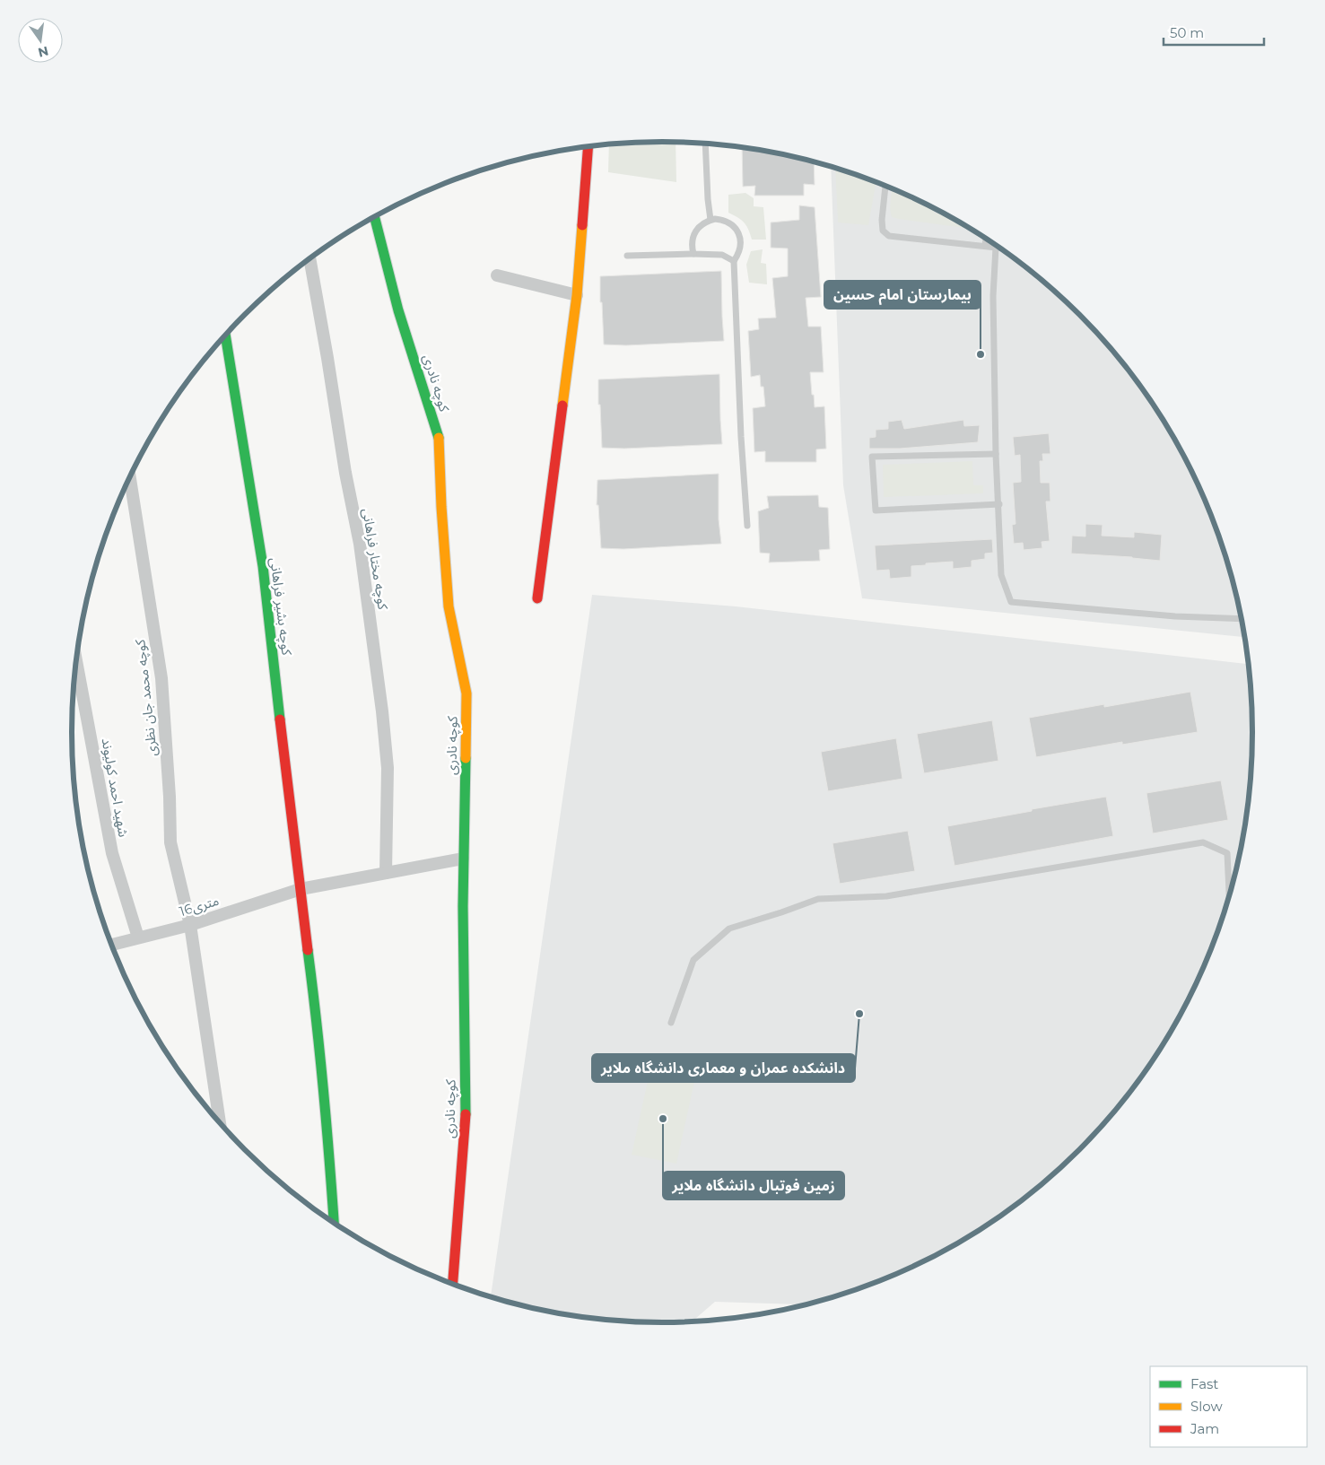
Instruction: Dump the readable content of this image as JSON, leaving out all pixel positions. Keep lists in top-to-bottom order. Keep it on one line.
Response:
{"streets":{"street":["کوچه نادری","کوچه مختار فراهانی","کوچه بشیر فراهانی","کوچه محمد جان نظری","شهید احمد کولیوند","16متری"]},"crossings":[["کوچه نادری","16متری"],["کوچه مختار فراهانی","16متری"],["کوچه بشیر فراهانی","16متری"],["کوچه محمد جان نظری","16متری"],["شهید احمد کولیوند","16متری"]],"places":["بیمارستان امام حسین","دانشکده عمران و معماری دانشگاه ملایر","زمین فوتبال دانشگاه ملایر"],"legend":["Fast","Slow","Jam"],"scale_bar":"50 m","north":"bottom"}
